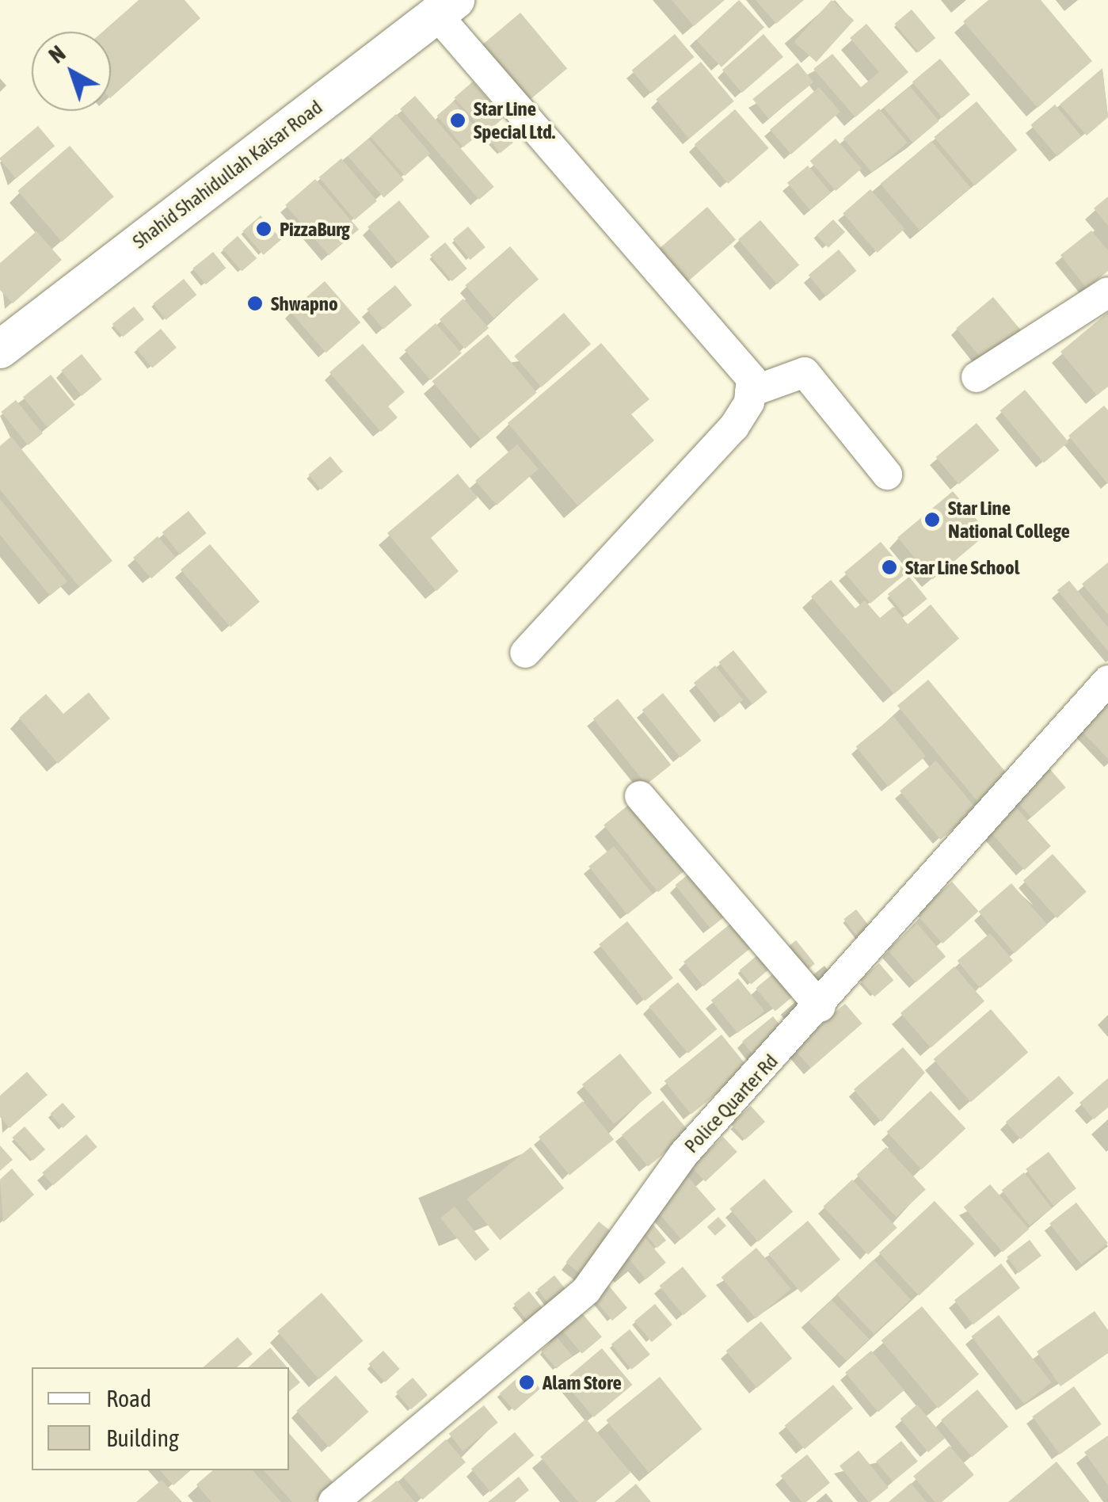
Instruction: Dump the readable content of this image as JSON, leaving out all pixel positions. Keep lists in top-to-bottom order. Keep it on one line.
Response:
{"streets":{"main road":["Shahid Shahidullah Kaisar Road"],"street":["Police Quarter Rd"]},"places":["Star Line Special Ltd.","PizzaBurg","Shwapno","Star Line National College","Star Line School","Alam Store"],"legend":["Road","Building"],"north":"top left"}
